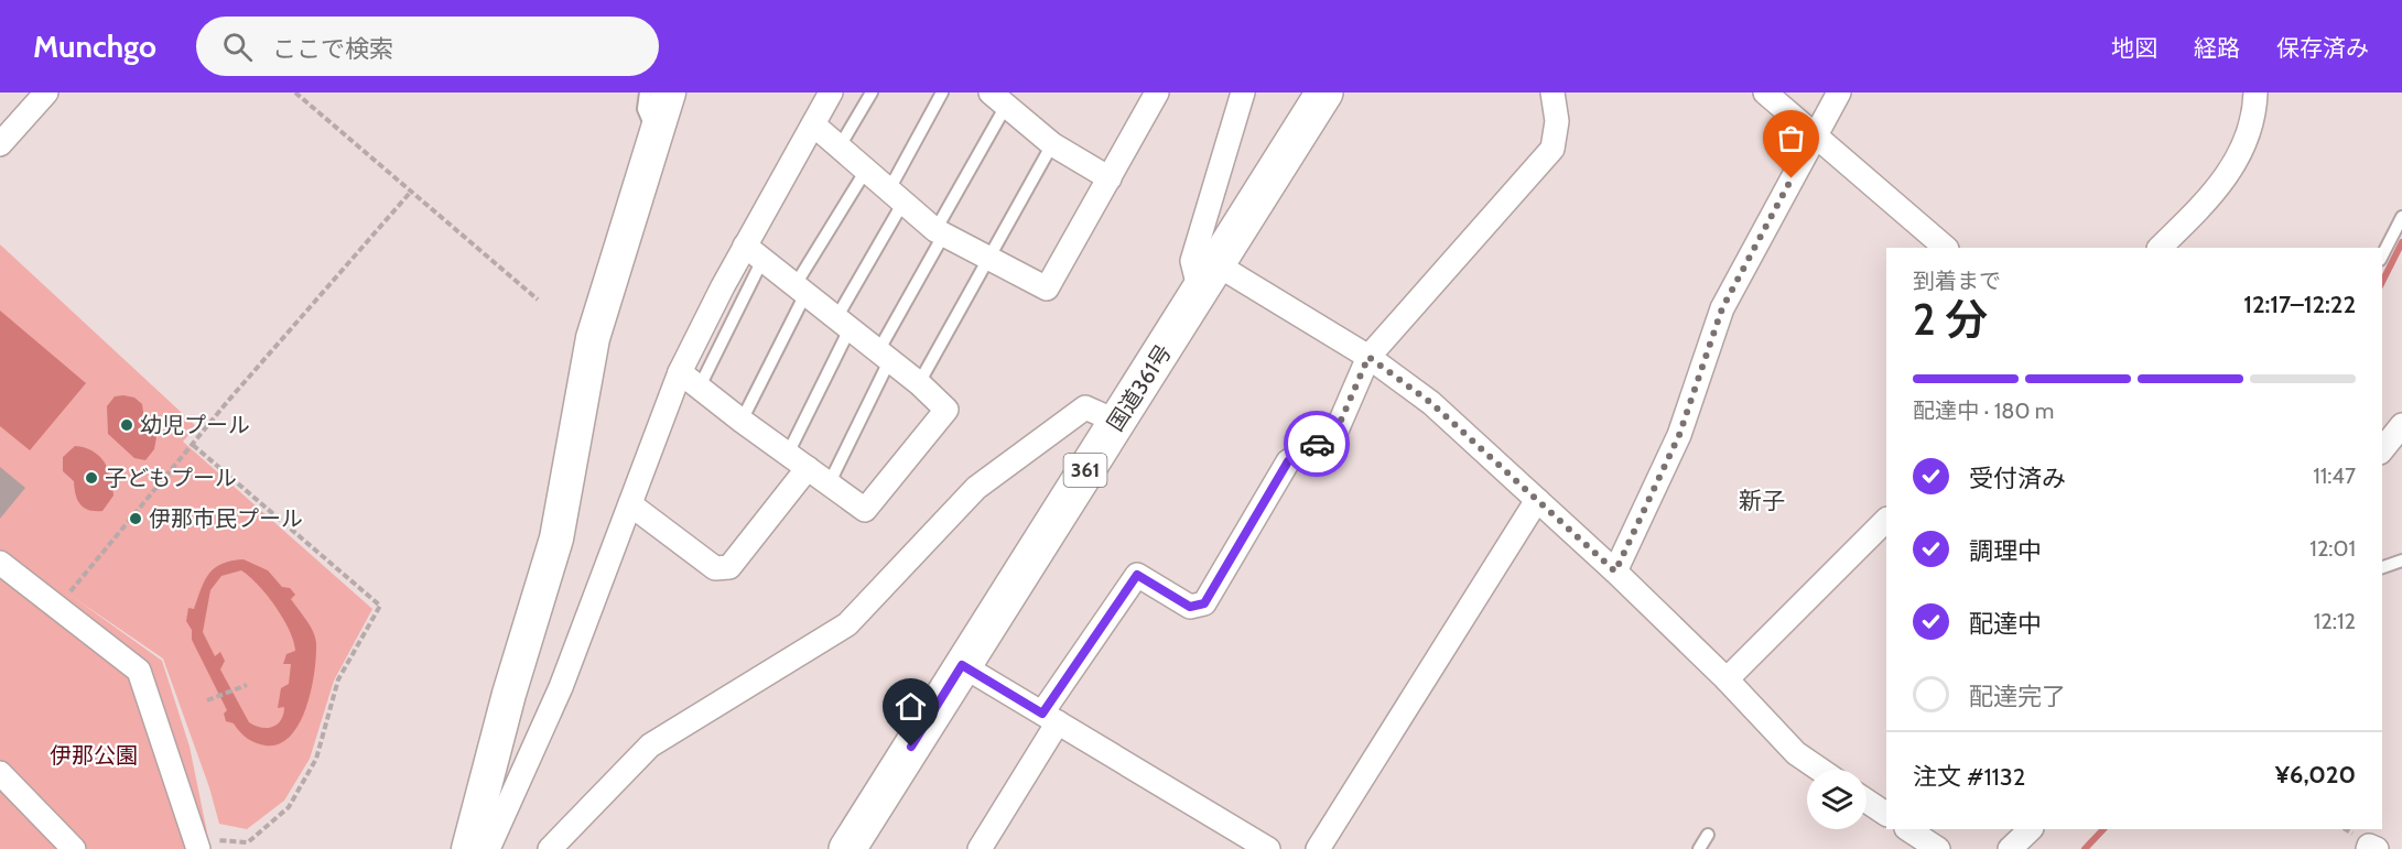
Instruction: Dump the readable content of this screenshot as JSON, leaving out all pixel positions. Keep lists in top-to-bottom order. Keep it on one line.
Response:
{"streets":{"highway":["国道361号","361"]},"districts":["新子"],"parks":["伊那公園"],"places":["幼児プール","子どもプール","伊那市民プール"],"page":{"header":"Munchgo","search":"ここで検索","nav":["地図","経路","保存済み"],"heading":["2 分","到着まで","12:17–12:22"],"panel":["注文 #1132","¥6,020"],"bar":"配達中 · 180 m","list":[["受付済み","11:47"],["調理中","12:01"],["配達中","12:12"],"配達完了"]}}
